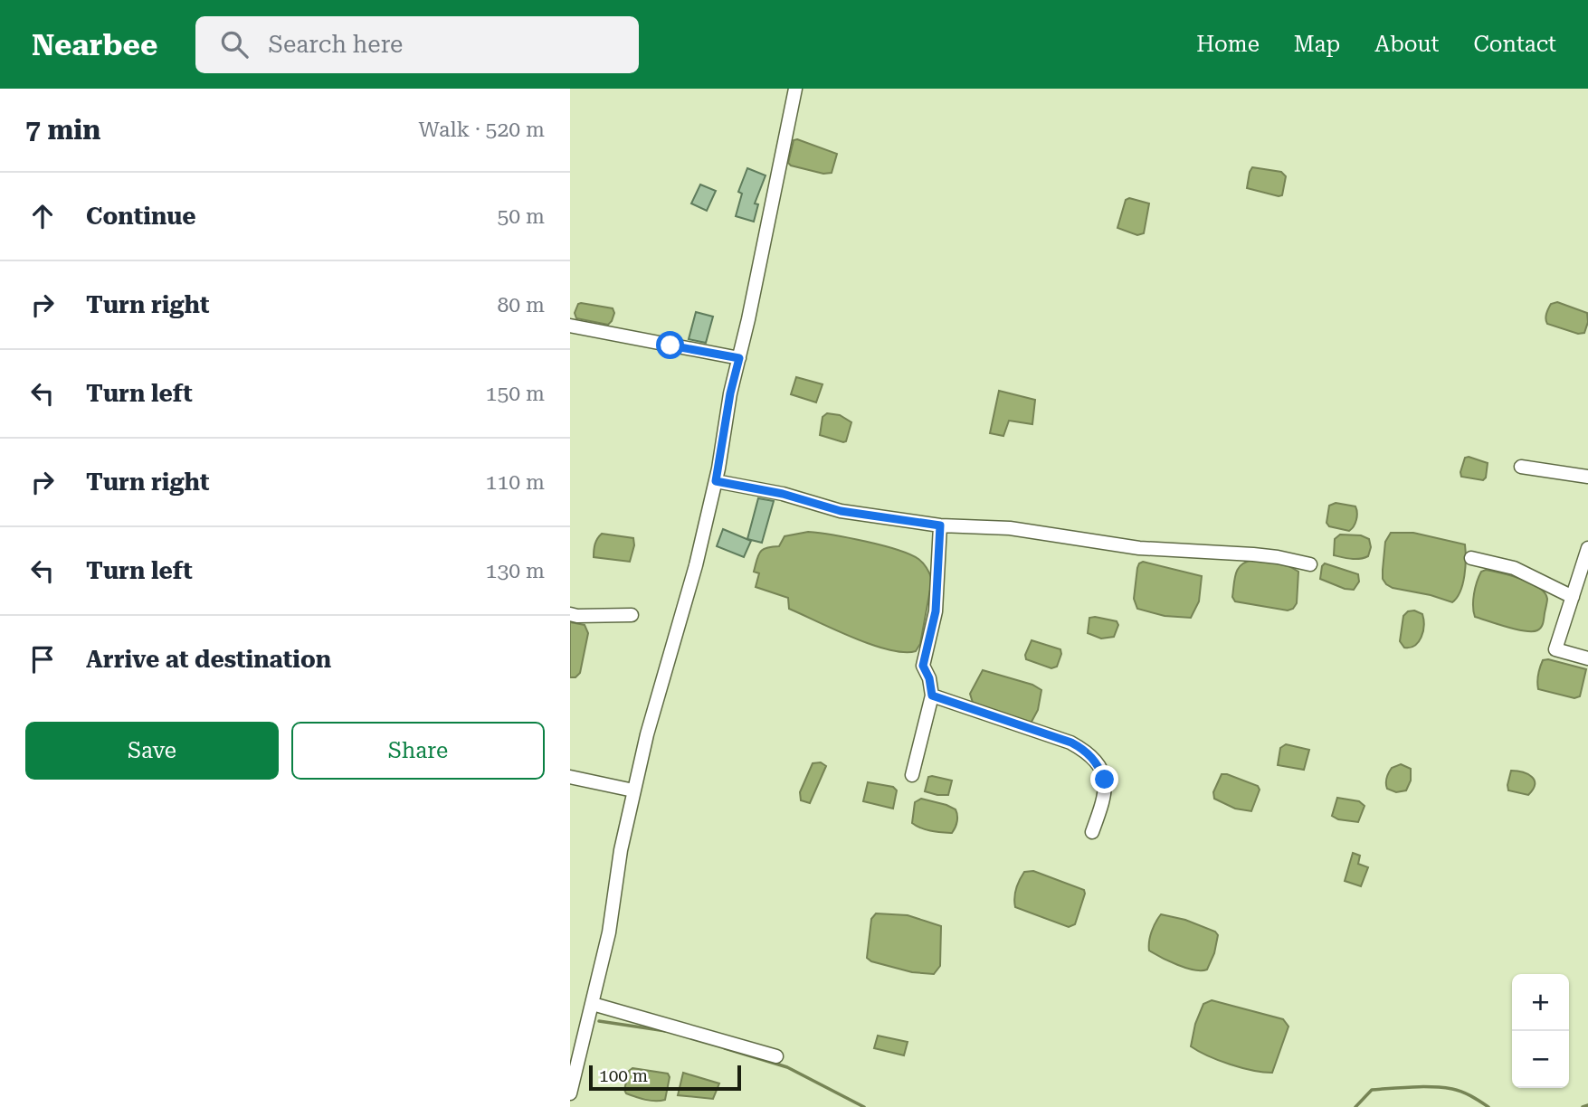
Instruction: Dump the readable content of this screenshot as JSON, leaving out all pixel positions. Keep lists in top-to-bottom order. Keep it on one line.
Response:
{"scale_bar":"100 m","page":{"header":"Nearbee","search":"Search here","nav":["Home","Map","About","Contact"],"heading":["7 min","Walk · 520 m"],"list":[["Continue","50 m"],["Turn right","80 m"],["Turn left","150 m"],["Turn right","110 m"],["Turn left","130 m"],"Arrive at destination"],"buttons":["Save","Share"],"map_buttons":["+","−"],"scale":"100 m"}}
